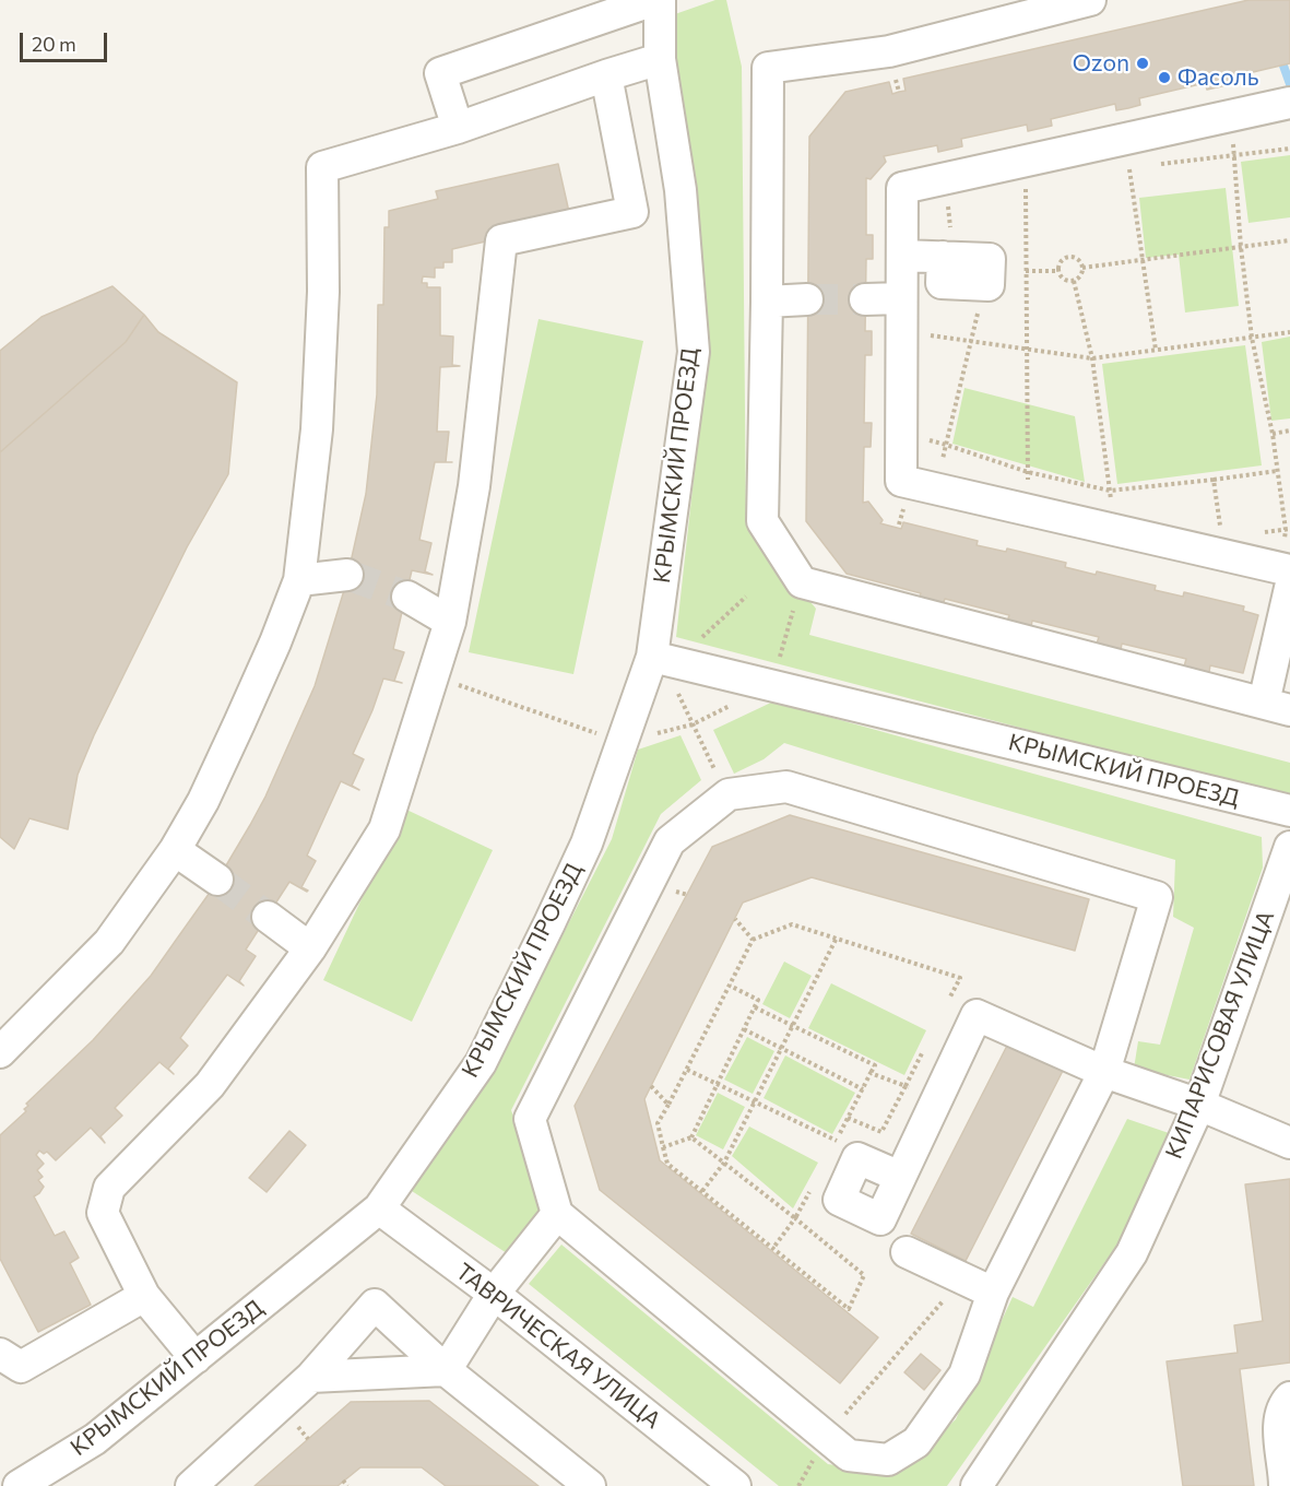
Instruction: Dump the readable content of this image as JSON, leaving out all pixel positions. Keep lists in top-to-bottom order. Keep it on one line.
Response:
{"streets":{"street":["КРЫМСКИЙ ПРОЕЗД","КИПАРИСОВАЯ УЛИЦА","ТАВРИЧЕСКАЯ УЛИЦА"]},"crossings":[["КРЫМСКИЙ ПРОЕЗД","ТАВРИЧЕСКАЯ УЛИЦА"]],"places":["Ozon","Фасоль"],"scale_bar":"20 m"}
